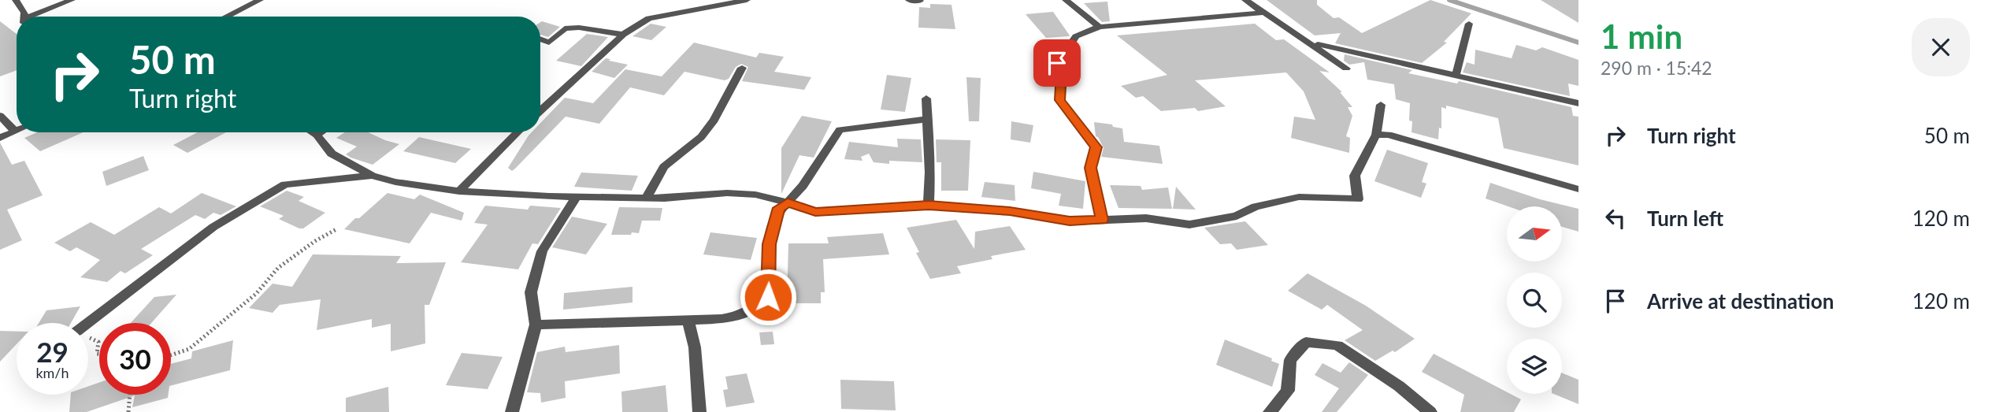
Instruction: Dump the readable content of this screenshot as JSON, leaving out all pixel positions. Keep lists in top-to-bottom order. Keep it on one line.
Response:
{"north":"right","page":{"heading":["1 min","290 m · 15:42"],"turn":["50 m","Turn right"],"list":[{"name":"Turn right","value":"50 m"},{"name":"Turn left","value":"120 m"},{"name":"Arrive at destination","value":"120 m"}],"speed":"29 km/h","limit":"30"}}
